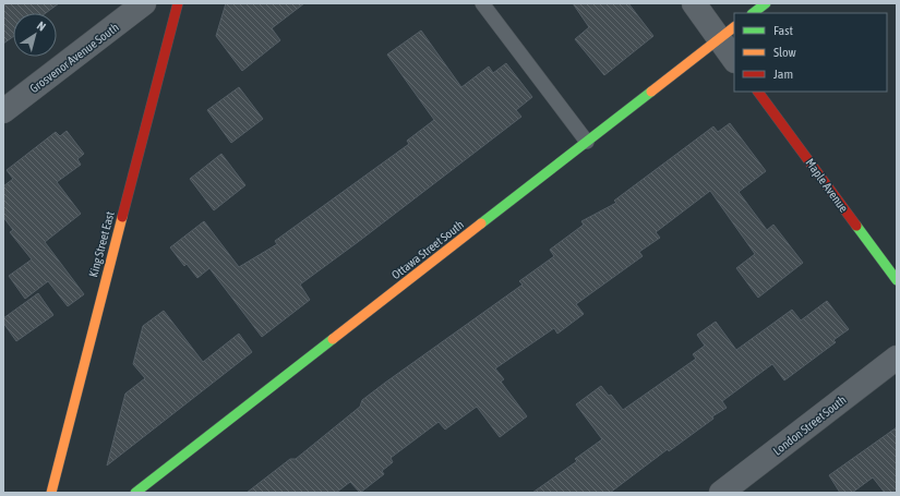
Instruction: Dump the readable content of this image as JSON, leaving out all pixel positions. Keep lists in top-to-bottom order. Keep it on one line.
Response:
{"streets":{"main road":["Maple Avenue","King Street East","Ottawa Street South"],"street":["Grosvenor Avenue South","London Street South"]},"legend":["Fast","Slow","Jam"],"north":"top right"}
